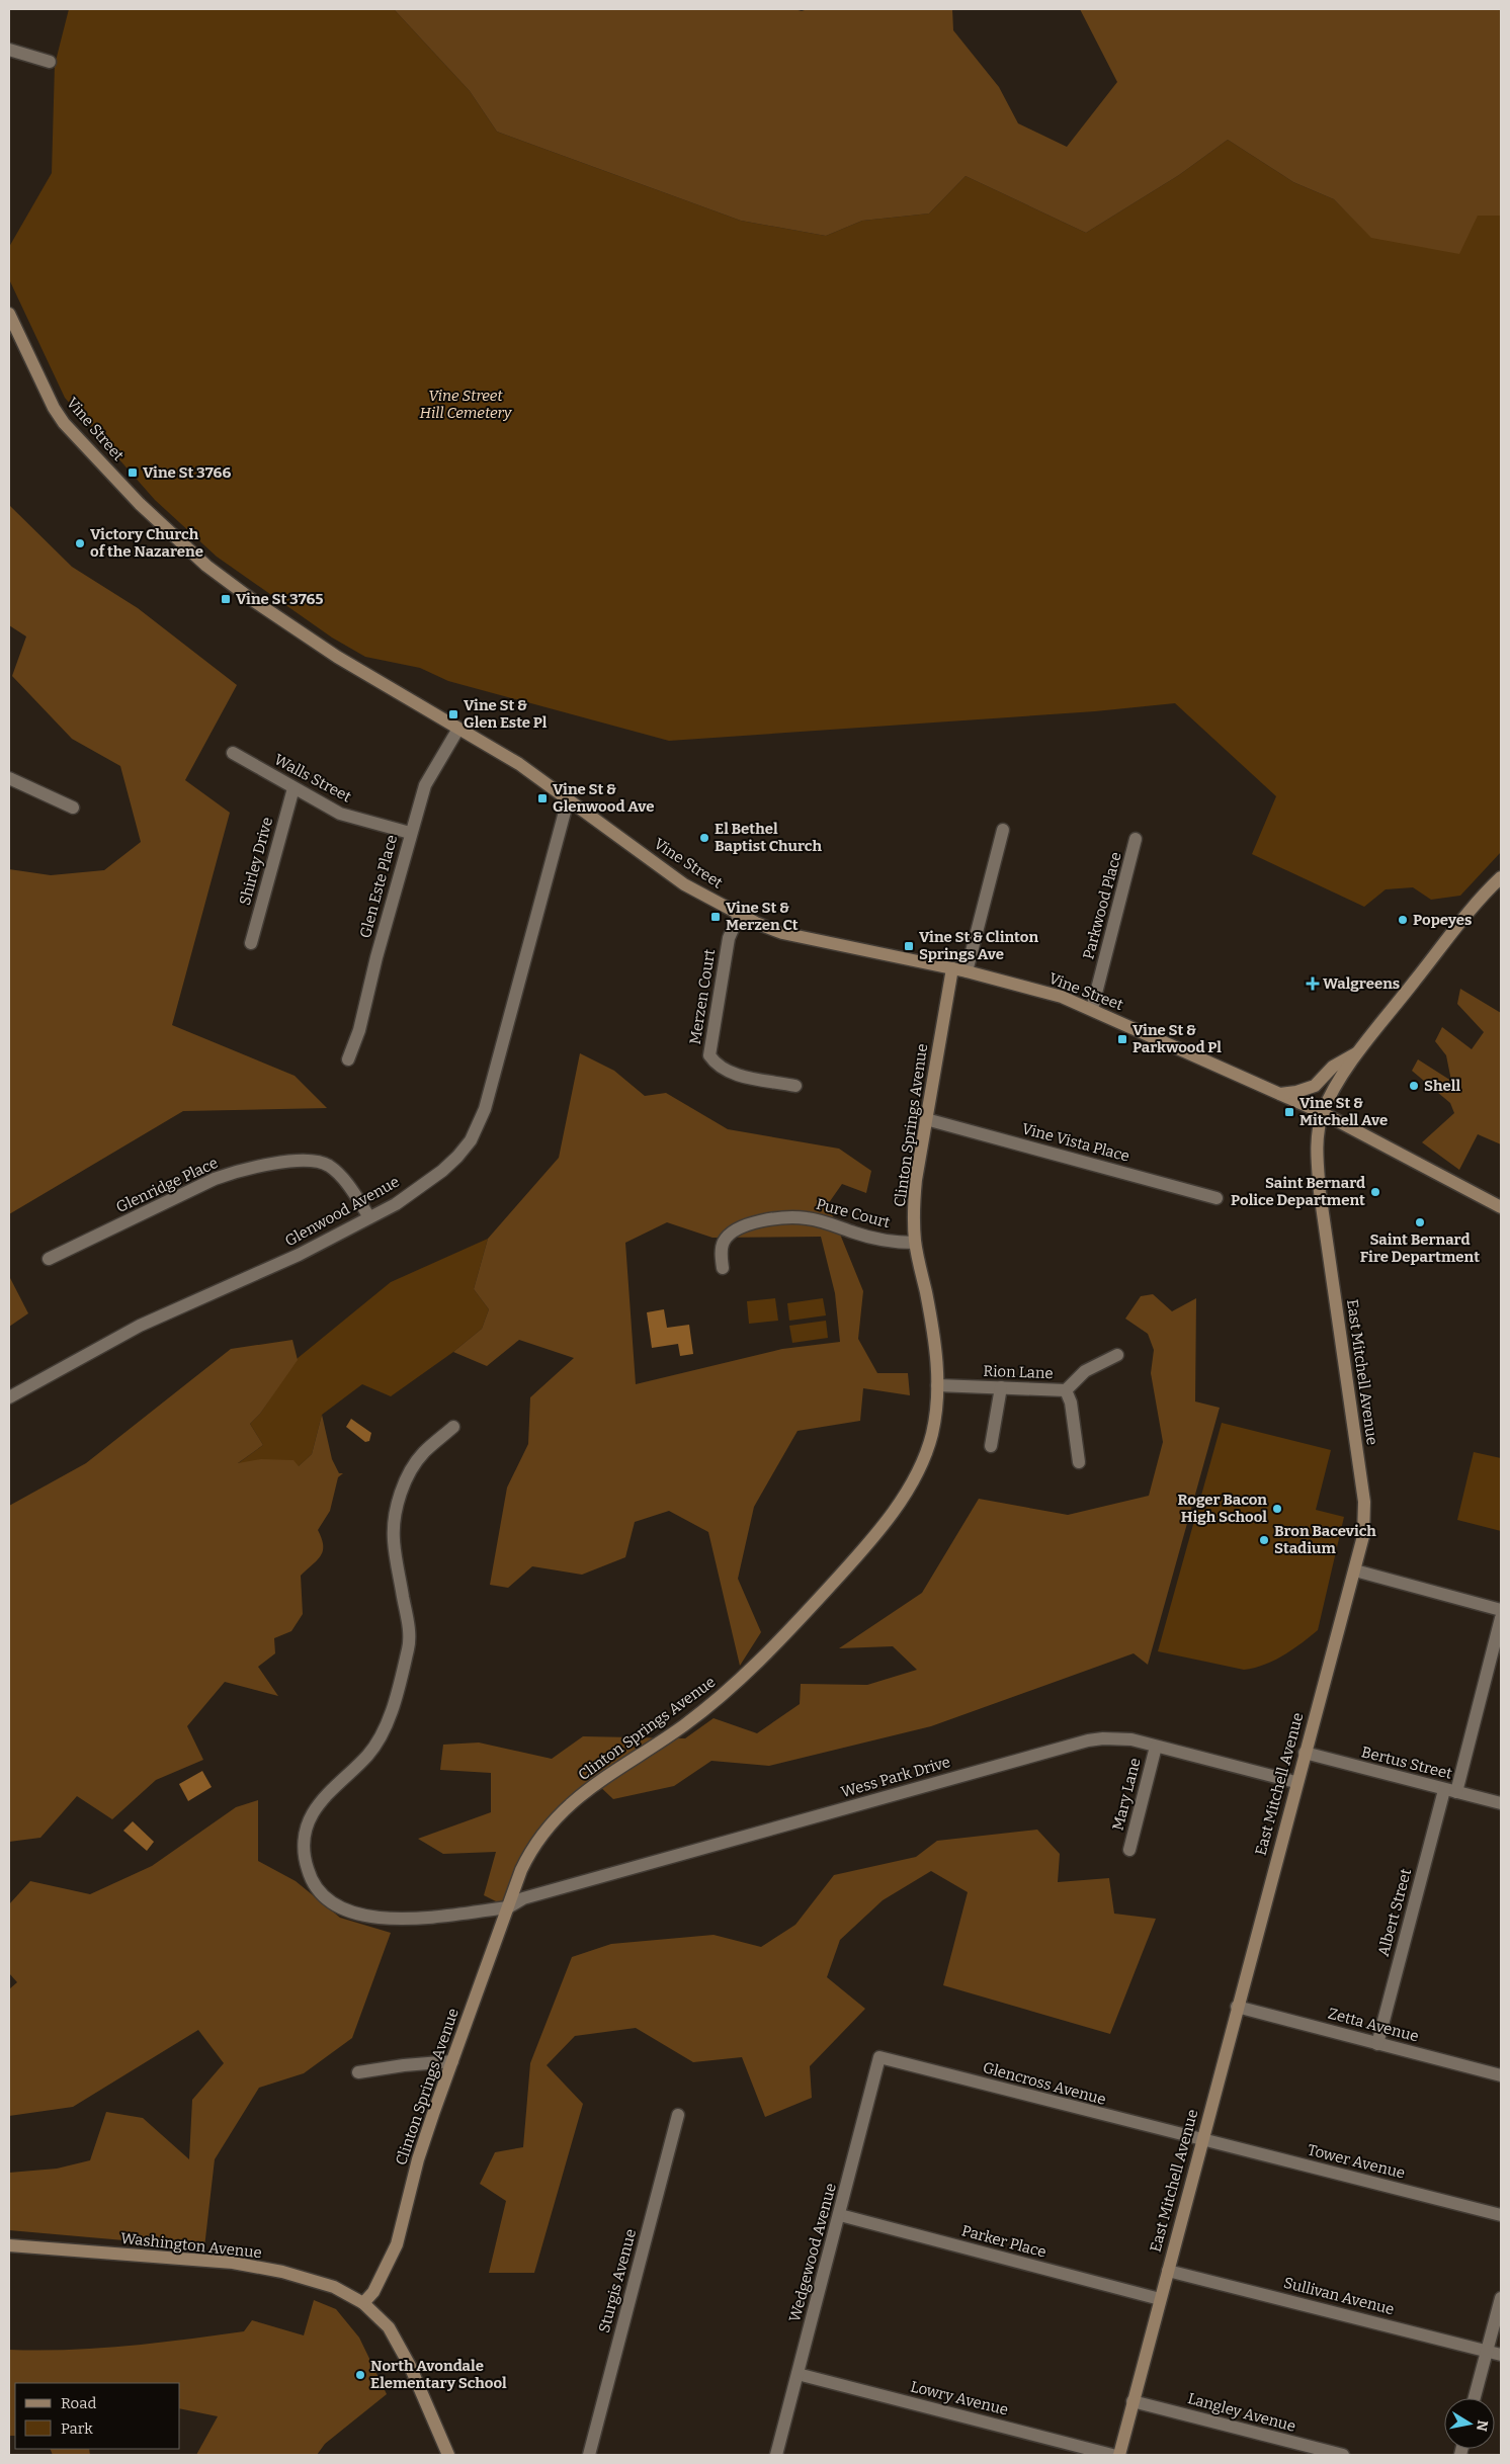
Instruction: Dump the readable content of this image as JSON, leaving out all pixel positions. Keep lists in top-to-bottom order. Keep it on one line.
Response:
{"streets":{"street":["Vine Street","Walls Street","Shirley Drive","Glen Este Place","Parkwood Place","Merzen Court","Clinton Springs Avenue","Vine Vista Place","Glenridge Place","Glenwood Avenue","Pure Court","Rion Lane","East Mitchell Avenue","Bertus Street","Wess Park Drive","Mary Lane","Albert Street","Zetta Avenue","Glencross Avenue","Tower Avenue","Parker Place","Washington Avenue","Wedgewood Avenue","Sturgis Avenue","Sullivan Avenue","Lowry Avenue","Langley Avenue"]},"crossings":[["Vine Street","Glen Este Place"],["Vine Street","Parkwood Place"],["Vine Street","Merzen Court"],["Vine Street","Clinton Springs Avenue"],["Vine Street","Glenwood Avenue"],["Vine Street","East Mitchell Avenue"],["Walls Street","Shirley Drive"],["Walls Street","Glen Este Place"],["Clinton Springs Avenue","Vine Vista Place"],["Clinton Springs Avenue","Pure Court"],["Clinton Springs Avenue","Rion Lane"],["Clinton Springs Avenue","Wess Park Drive"],["Clinton Springs Avenue","Washington Avenue"],["Glenridge Place","Glenwood Avenue"],["East Mitchell Avenue","Bertus Street"],["East Mitchell Avenue","Wess Park Drive"],["East Mitchell Avenue","Zetta Avenue"],["East Mitchell Avenue","Glencross Avenue"],["East Mitchell Avenue","Tower Avenue"],["East Mitchell Avenue","Parker Place"],["East Mitchell Avenue","Sullivan Avenue"],["East Mitchell Avenue","Langley Avenue"],["Bertus Street","Albert Street"],["Wess Park Drive","Mary Lane"],["Albert Street","Zetta Avenue"],["Glencross Avenue","Tower Avenue"],["Glencross Avenue","Wedgewood Avenue"],["Parker Place","Wedgewood Avenue"],["Wedgewood Avenue","Lowry Avenue"]],"parks":["Vine Street Hill Cemetery"],"places":{"transit":["Vine St 3766","Vine St 3765","Vine St & Glen Este Pl","Vine St & Glenwood Ave","Vine St & Merzen Ct","Vine St & Clinton Springs Ave","Vine St & Parkwood Pl","Vine St & Mitchell Ave"],"other":["Victory Church of the Nazarene","El Bethel Baptist Church","Popeyes","Shell","Saint Bernard Police Department","Saint Bernard Fire Department","Roger Bacon High School","Bron Bacevich Stadium","North Avondale Elementary School"],"health":["Walgreens"]},"legend":["Road","Park"],"north":"right"}
